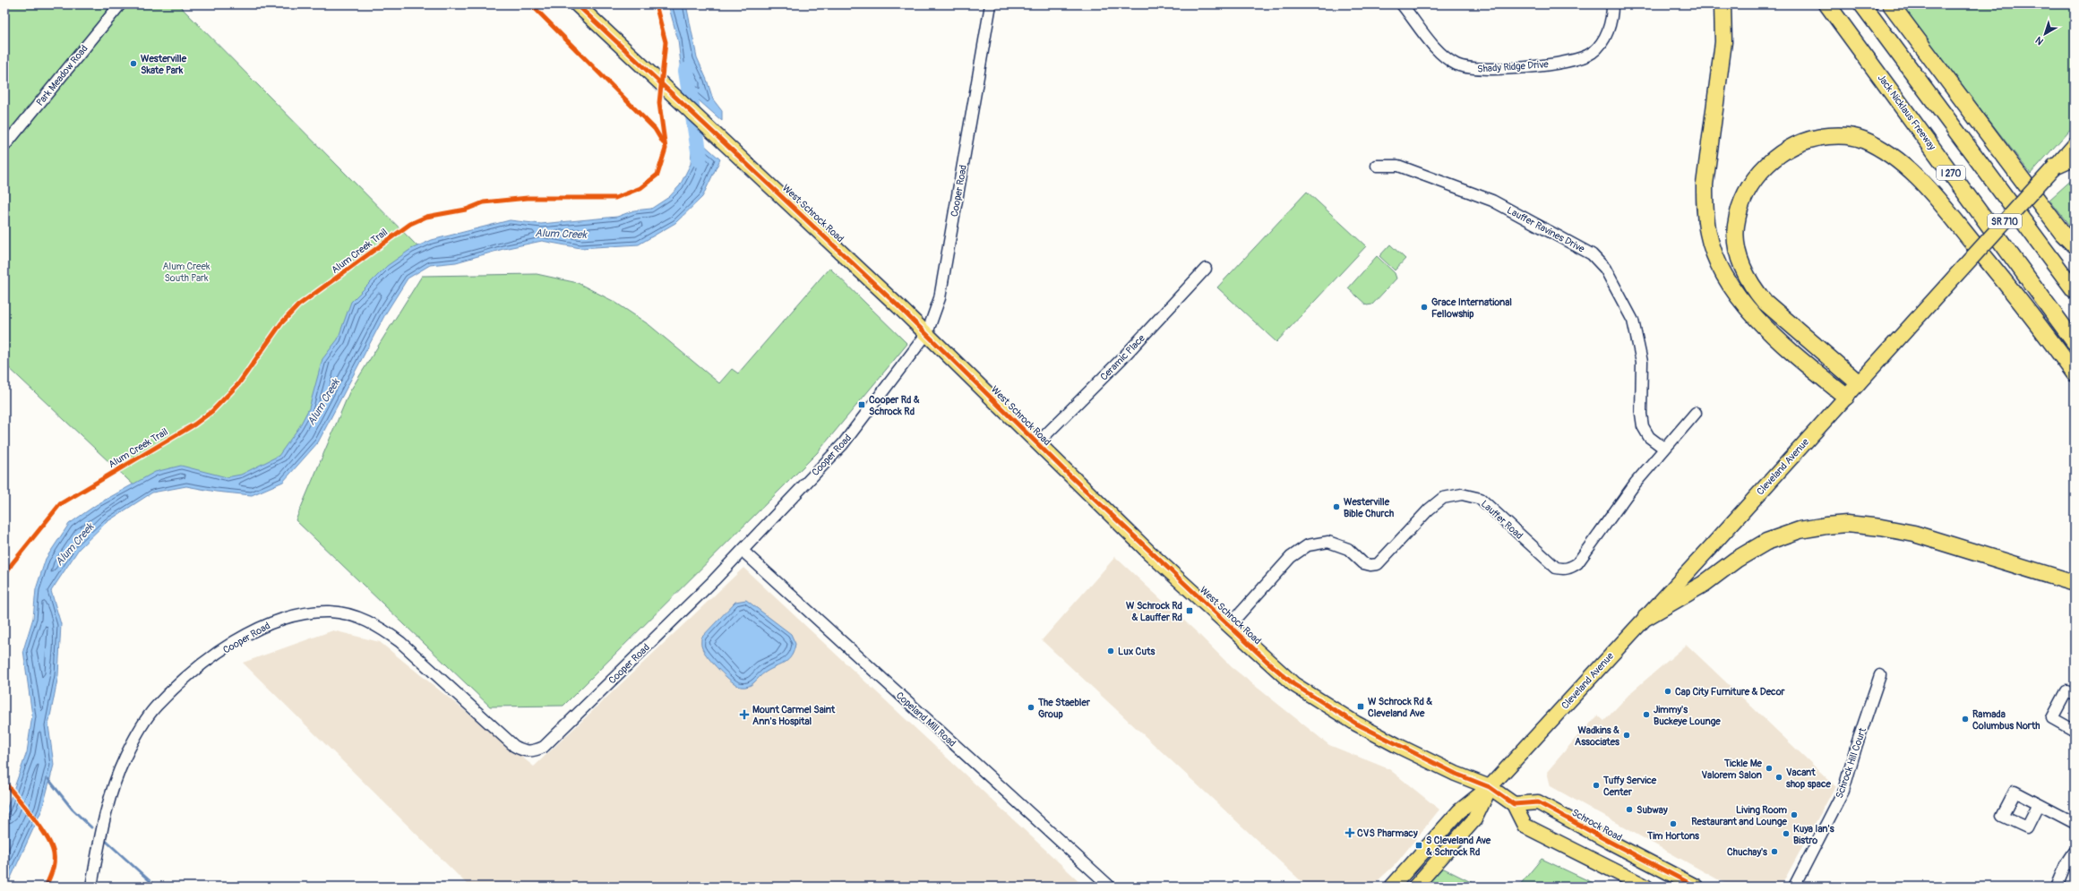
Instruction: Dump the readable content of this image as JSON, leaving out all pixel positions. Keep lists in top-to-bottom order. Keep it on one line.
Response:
{"streets":{"highway":["Jack Nicklaus Freeway","I 270"],"main road":["West Schrock Road","SR 710","Cleveland Avenue","Schrock Road"],"street":["Shady Ridge Drive","Park Meadow Road","Cooper Road","Lauffer Ravines Drive","Ceramic Place","Lauffer Road","Copeland Mill Road","Schrock Hill Court"],"cycle path":["Alum Creek Trail"]},"crossings":[["Cooper Road","West Schrock Road"],["Cooper Road","Copeland Mill Road"],["West Schrock Road","Ceramic Place"],["West Schrock Road","Cleveland Avenue"],["West Schrock Road","Lauffer Road"],["Lauffer Ravines Drive","Lauffer Road"]],"water":["Alum Creek"],"parks":["Alum Creek South Park"],"places":{"other":["Westerville Skate Park","Grace International Fellowship","Westerville Bible Church","Lux Cuts","Cap City Furniture & Decor","The Staebler Group","Jimmy's Buckeye Lounge","Ramada Columbus North","Wadkins & Associates","Tickle Me Valorem Salon","Vacant shop space","Tuffy Service Center","Subway","Living Room Restaurant and Lounge","Tim Hortons","Kuya Ian's Bistro","Chuchay's"],"transit":["Cooper Rd & Schrock Rd","W Schrock Rd & Lauffer Rd","W Schrock Rd & Cleveland Ave","S Cleveland Ave & Schrock Rd"],"health":["Mount Carmel Saint Ann's Hospital","CVS Pharmacy"]},"north":"bottom left"}
